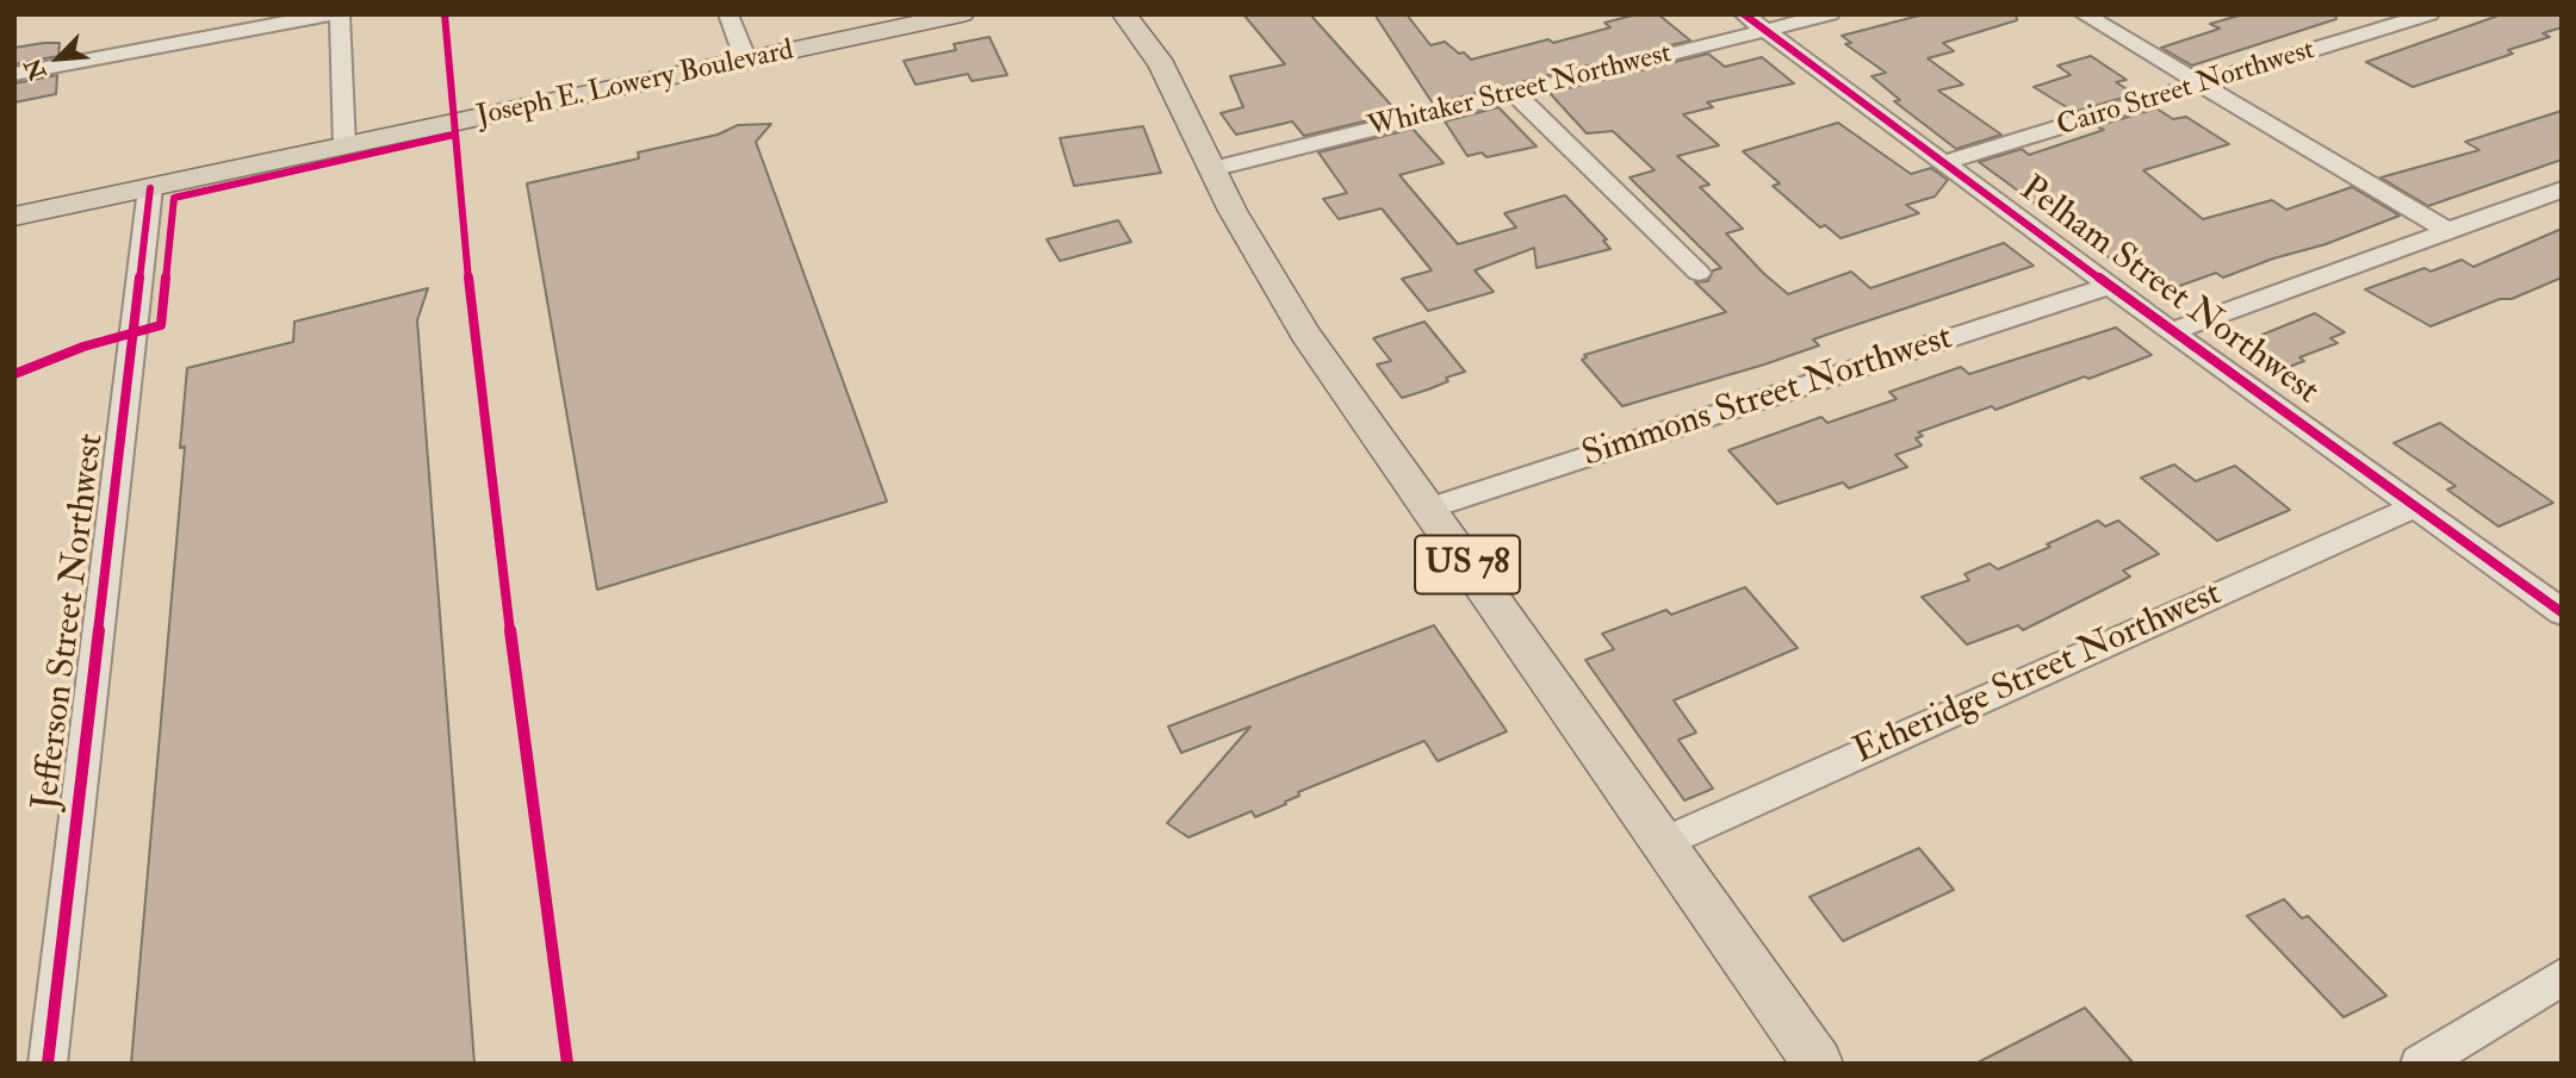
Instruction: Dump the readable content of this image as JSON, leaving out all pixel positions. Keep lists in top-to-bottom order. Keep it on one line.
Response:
{"streets":{"main road":["Joseph E. Lowery Boulevard","US 78"],"street":["Cairo Street Northwest","Whitaker Street Northwest","Pelham Street Northwest","Simmons Street Northwest","Jefferson Street Northwest","Etheridge Street Northwest"]},"crossings":[["Joseph E. Lowery Boulevard","Jefferson Street Northwest"],["Cairo Street Northwest","Pelham Street Northwest"],["Whitaker Street Northwest","Pelham Street Northwest"],["Whitaker Street Northwest","US 78"],["Pelham Street Northwest","Simmons Street Northwest"],["Pelham Street Northwest","Etheridge Street Northwest"],["Simmons Street Northwest","US 78"],["US 78","Etheridge Street Northwest"]],"north":"bottom left"}
